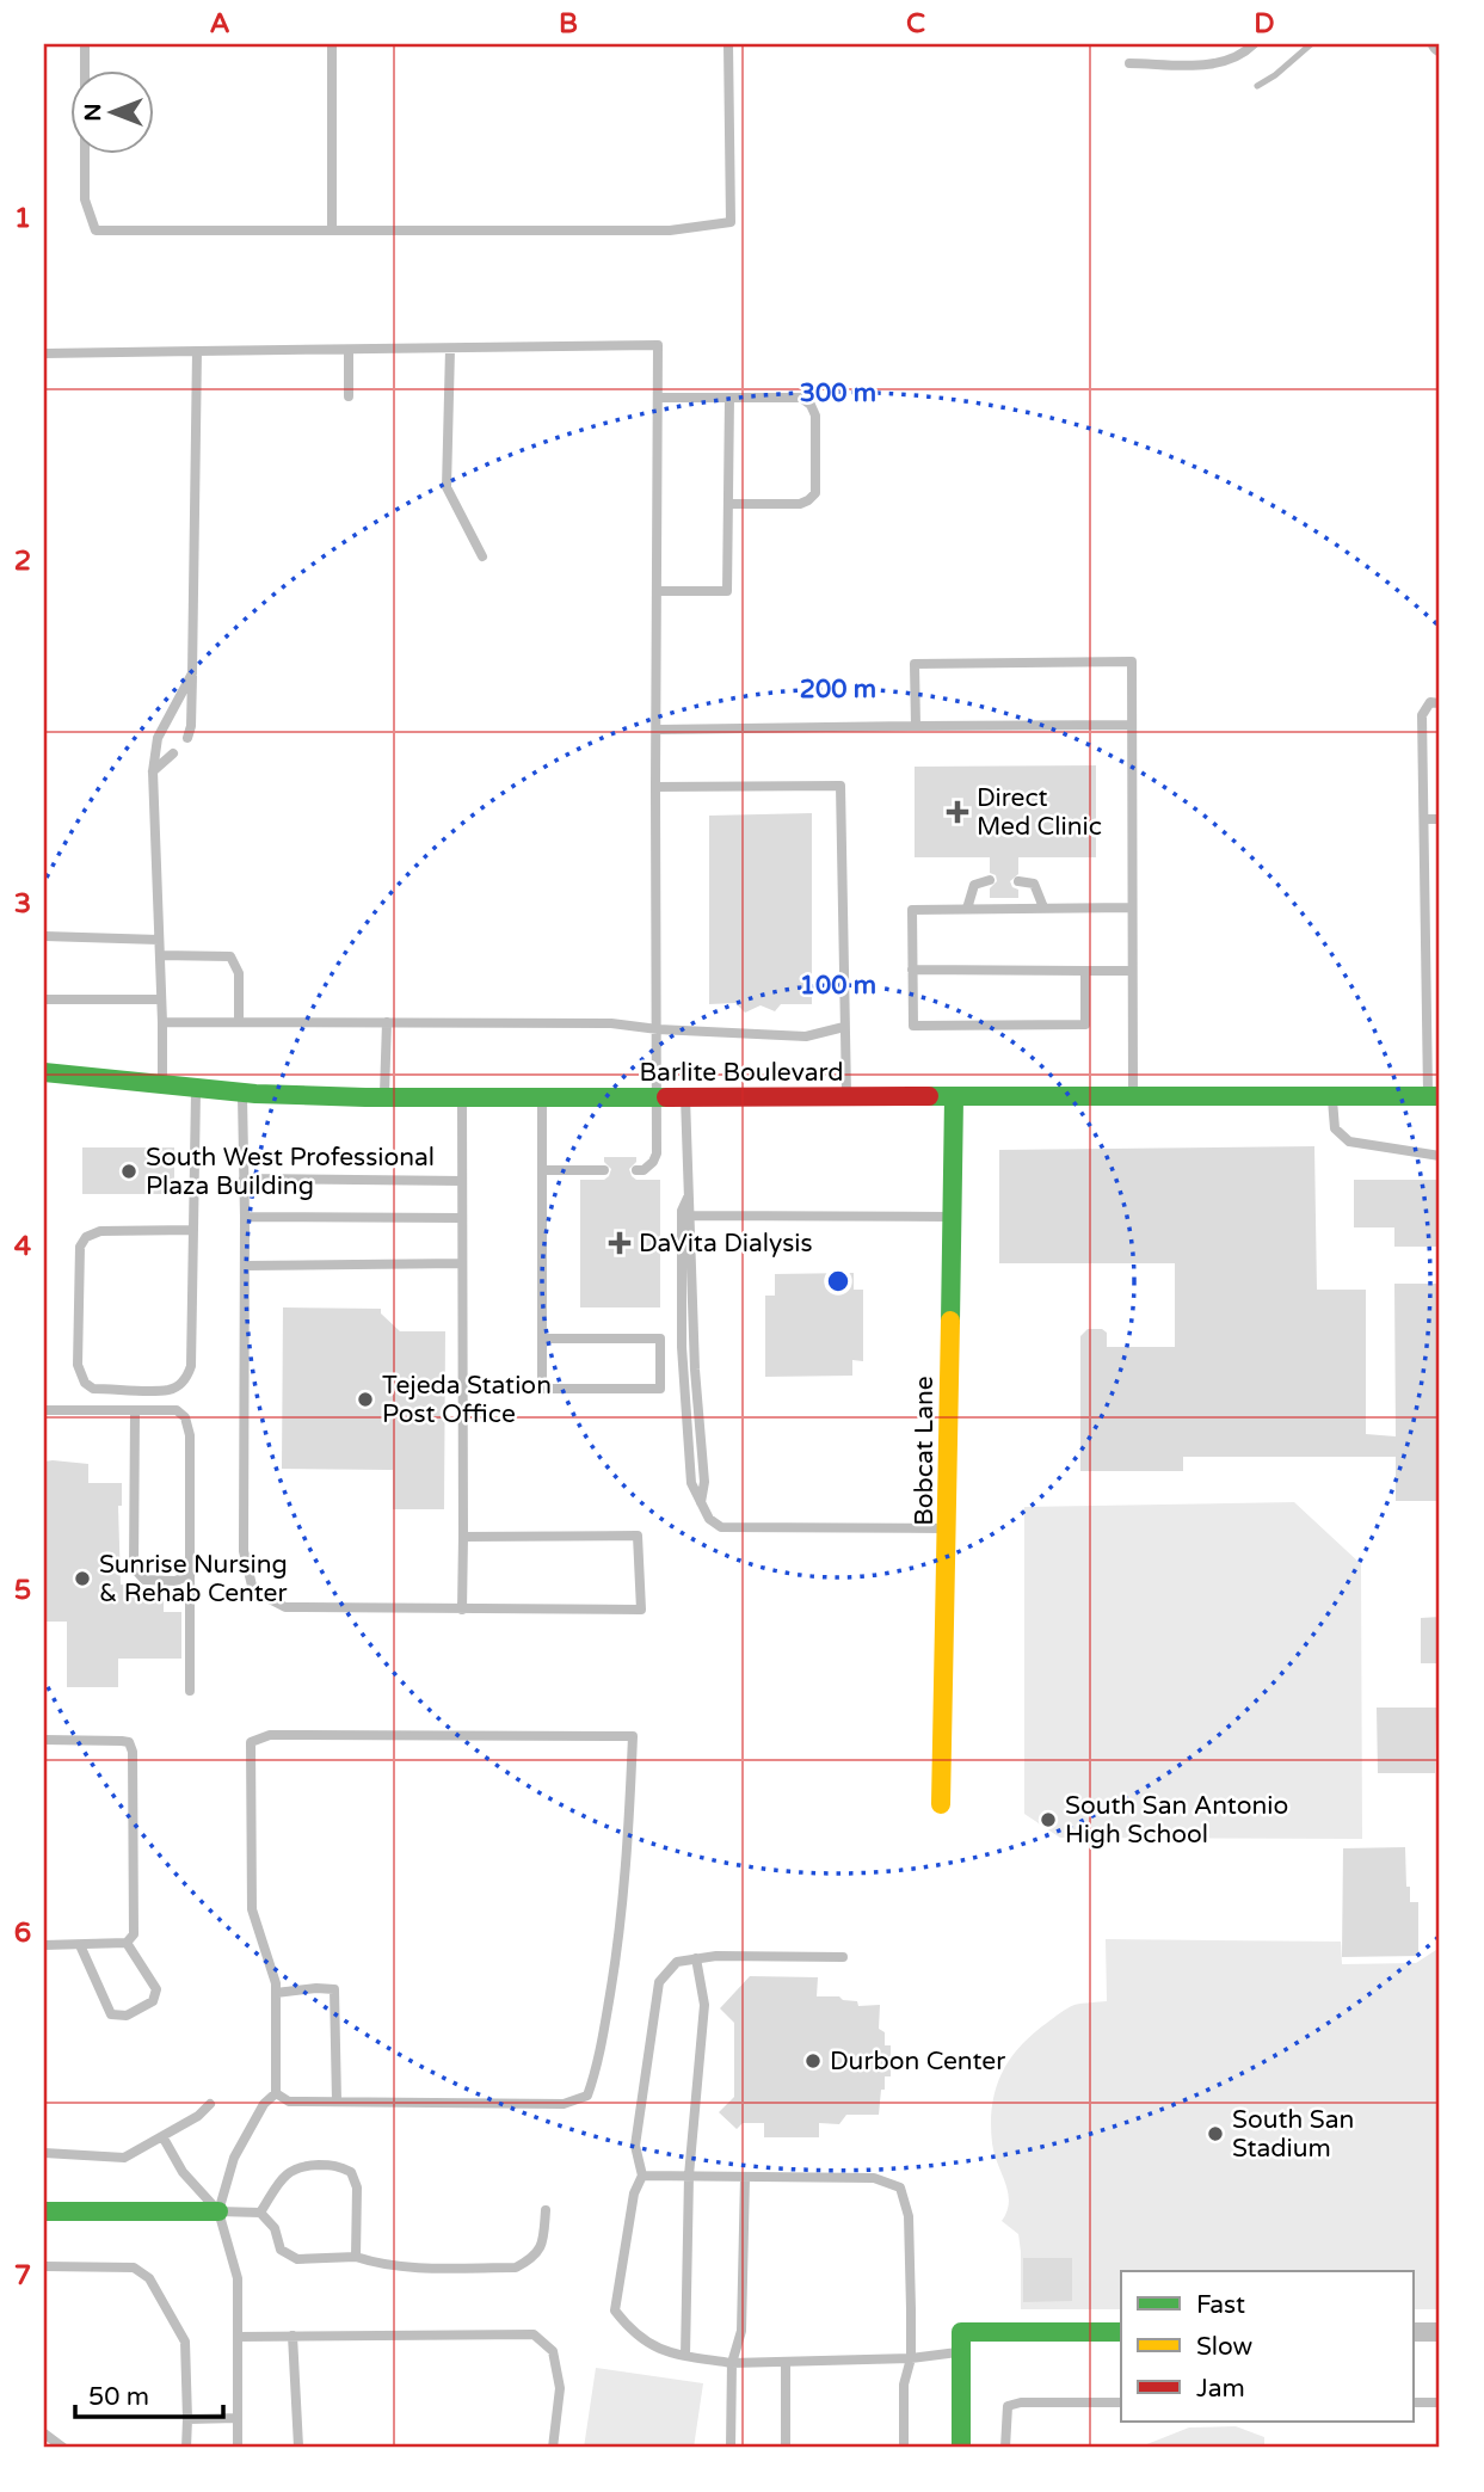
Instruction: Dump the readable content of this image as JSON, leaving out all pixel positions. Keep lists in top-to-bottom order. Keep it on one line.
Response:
{"streets":{"street":["Barlite Boulevard","Bobcat Lane"]},"crossings":[["Barlite Boulevard","Bobcat Lane"]],"places":{"health":["Direct Med Clinic","DaVita Dialysis"],"other":["South West Professional Plaza Building","Tejeda Station Post Office","Sunrise Nursing & Rehab Center","South San Antonio High School","Durbon Center","South San Stadium"]},"legend":["Fast","Slow","Jam"],"scale_bar":"50 m","north":"left","grid":{"columns":["A","B","C","D"],"rows":["1","2","3","4","5","6","7"]},"rings":["300 m","200 m","100 m"]}
